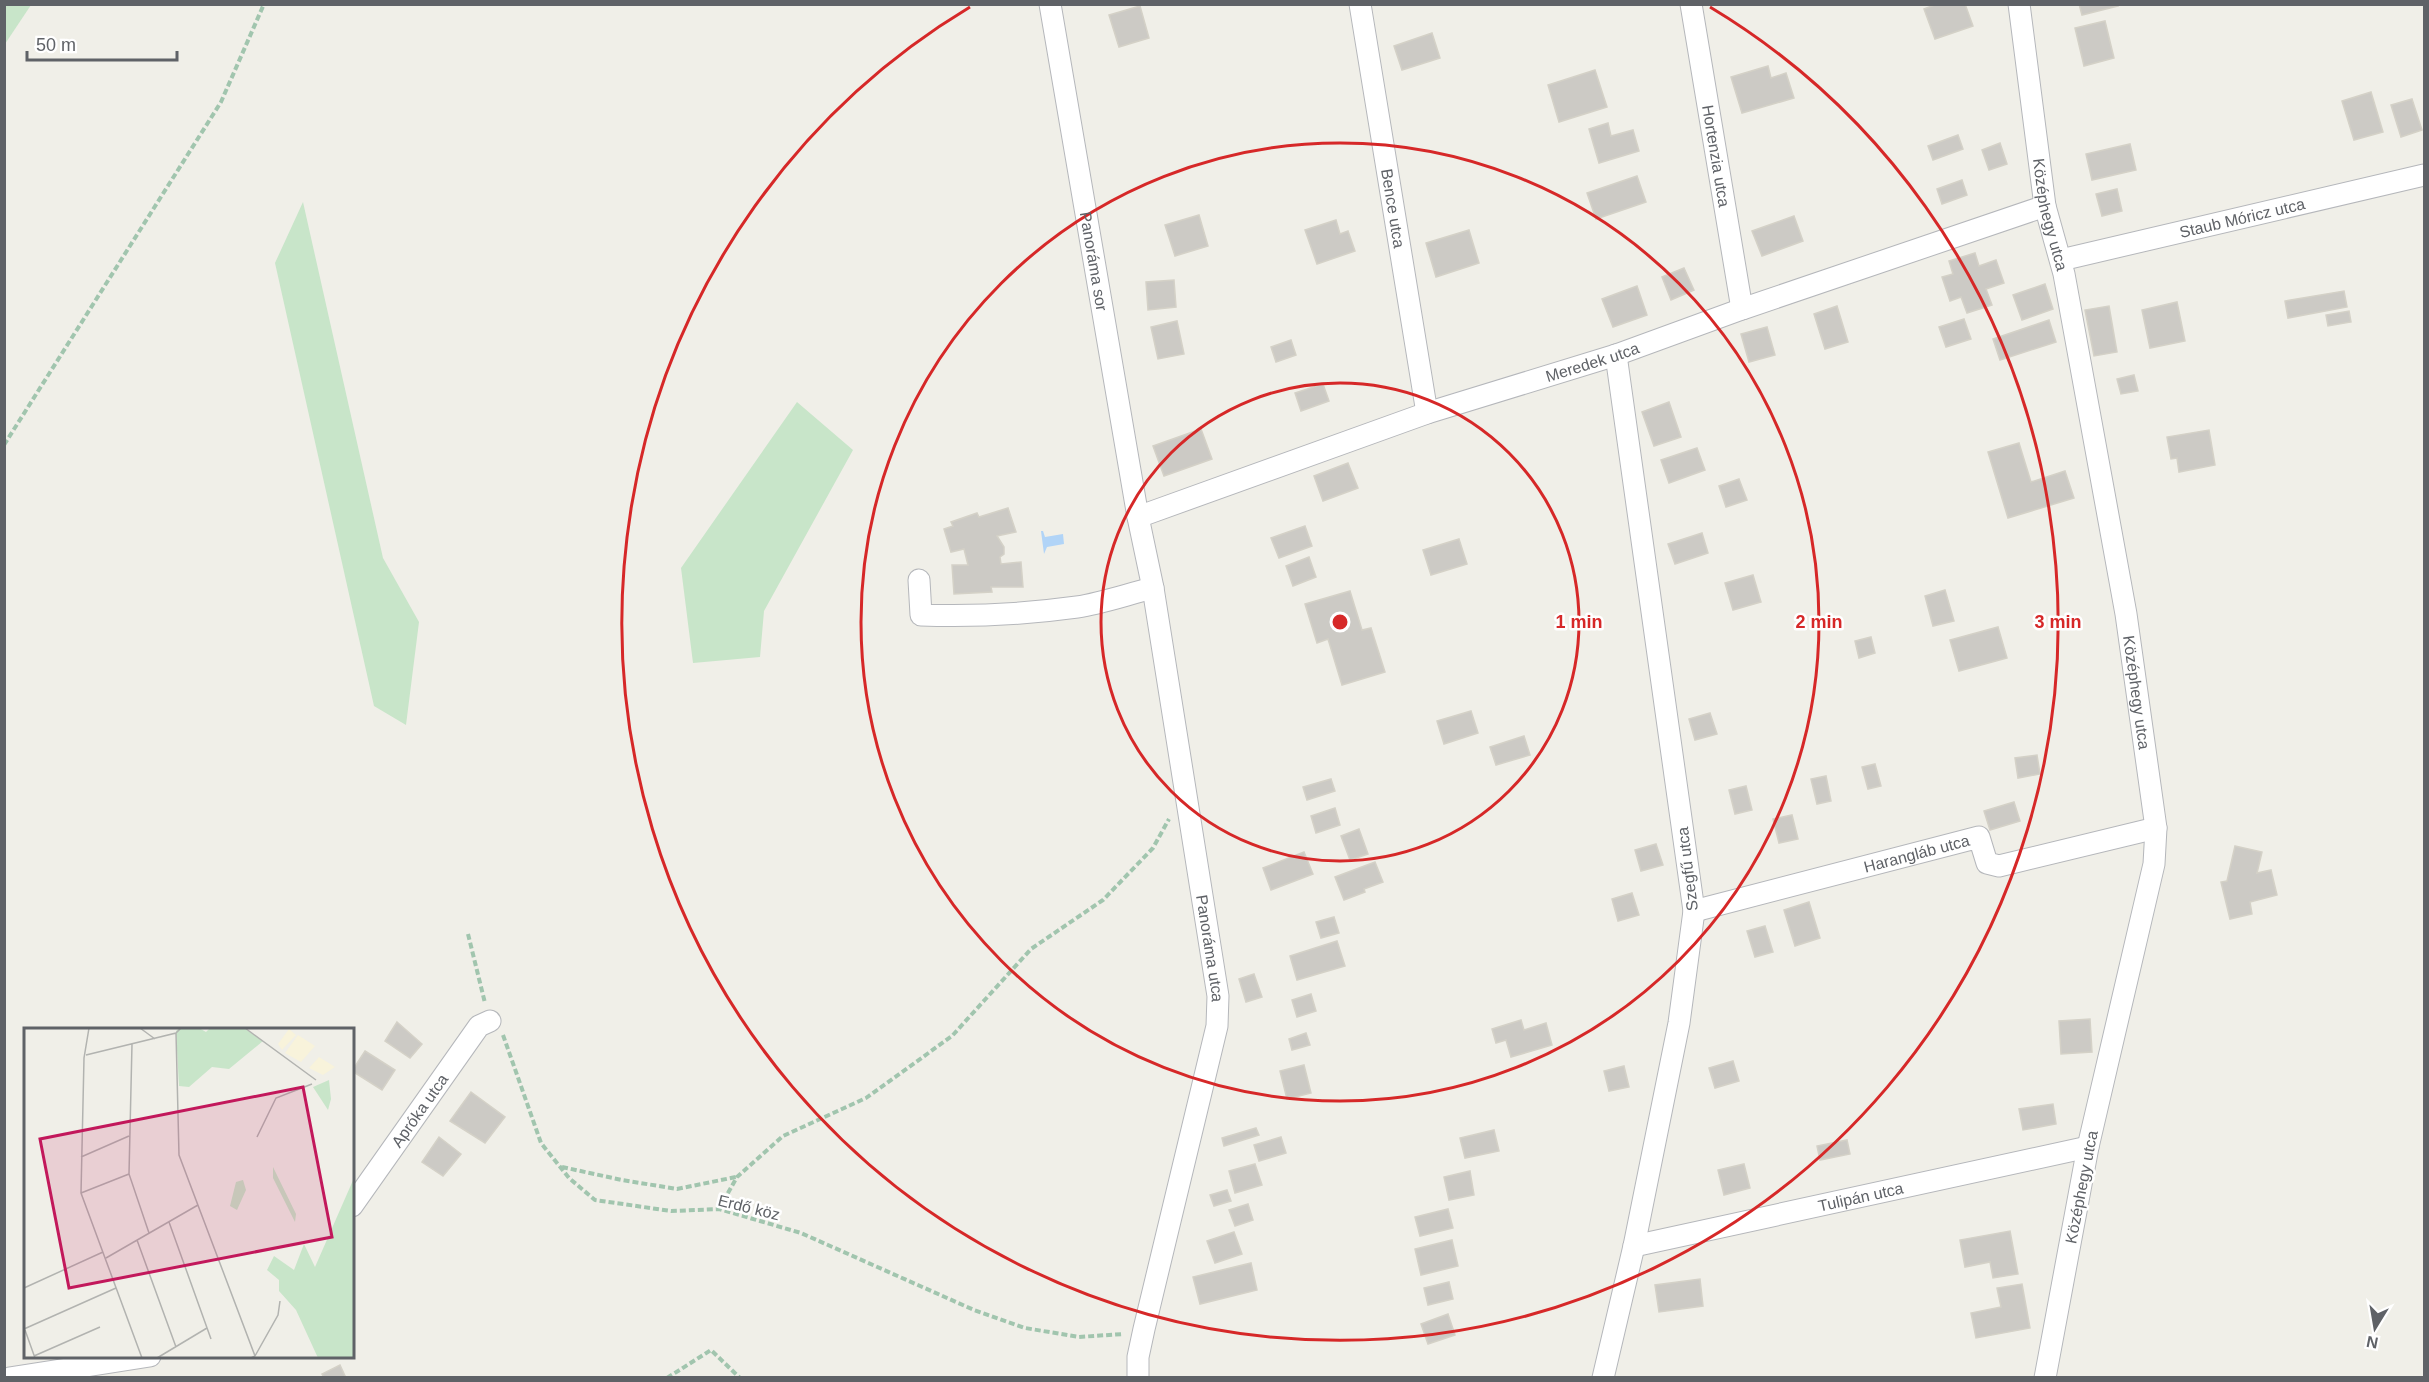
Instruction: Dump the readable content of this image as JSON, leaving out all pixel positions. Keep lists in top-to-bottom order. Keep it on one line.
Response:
{"streets":{"street":["Hortenzia utca","Bence utca","Középhegy utca","Staub Móricz utca","Panoráma sor","Meredek utca","Harangláb utca","Szegfű utca","Panoráma utca","Apróka utca","Tulipán utca"],"path":["Erdő köz"]},"crossings":[["Hortenzia utca","Meredek utca"],["Bence utca","Meredek utca"],["Középhegy utca","Staub Móricz utca"],["Középhegy utca","Meredek utca"],["Középhegy utca","Harangláb utca"],["Középhegy utca","Tulipán utca"],["Panoráma sor","Meredek utca"],["Panoráma sor","Panoráma utca"],["Meredek utca","Szegfű utca"],["Meredek utca","Panoráma utca"],["Harangláb utca","Szegfű utca"],["Szegfű utca","Tulipán utca"],["Panoráma utca","Erdő köz"],["Apróka utca","Erdő köz"]],"scale_bar":"50 m","north":"bottom","rings":["1 min","2 min","3 min"]}
